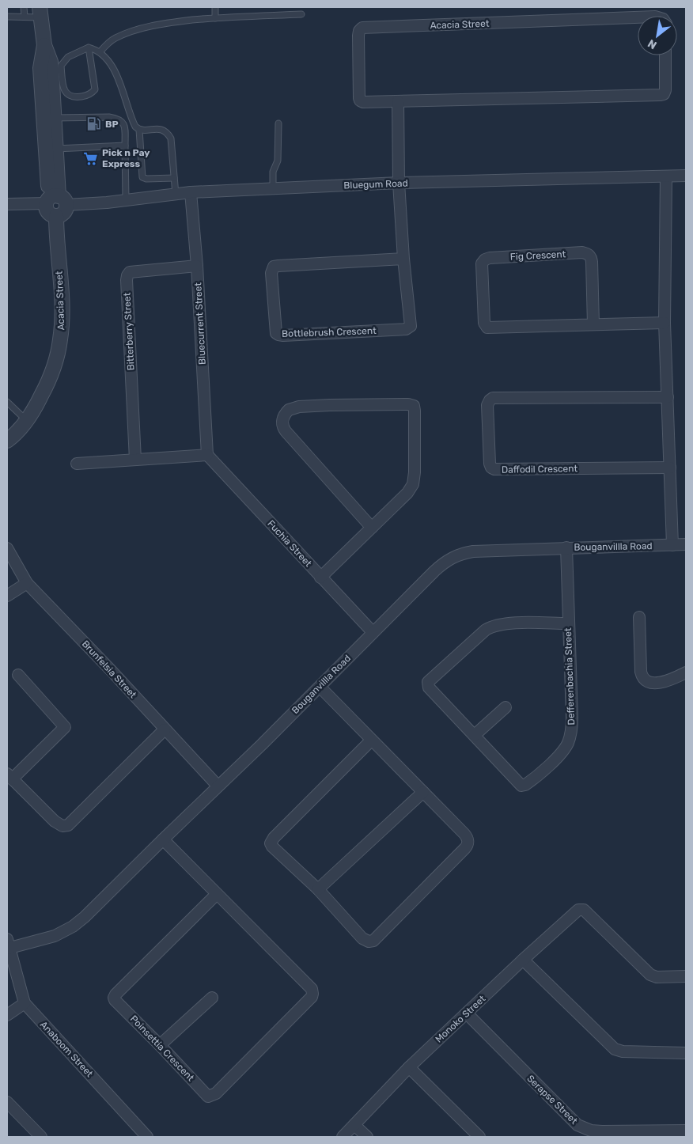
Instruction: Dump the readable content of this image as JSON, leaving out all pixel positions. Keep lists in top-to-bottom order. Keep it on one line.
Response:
{"streets":{"street":["Acacia Street","Bluegum Road","Fig Crescent","Bluecurrent Street","Bitterberry Street","Bottlebrush Crescent","Daffodil Crescent","Fuchia Street","Bouganvillla Road","Brunfelsia Street","Defferenbachia Street","Monoko Street","Poinsettia Crescent","Anaboom Street","Serapse Street"]},"crossings":[["Acacia Street","Bluegum Road"],["Bluegum Road","Bluecurrent Street"],["Bluecurrent Street","Bitterberry Street"],["Bluecurrent Street","Fuchia Street"],["Fuchia Street","Bouganvillla Road"],["Bouganvillla Road","Brunfelsia Street"],["Bouganvillla Road","Defferenbachia Street"],["Bouganvillla Road","Anaboom Street"],["Monoko Street","Serapse Street"]],"places":{"fuel station":["BP"],"supermarket":["Pick n Pay Express"]},"north":"bottom left"}
